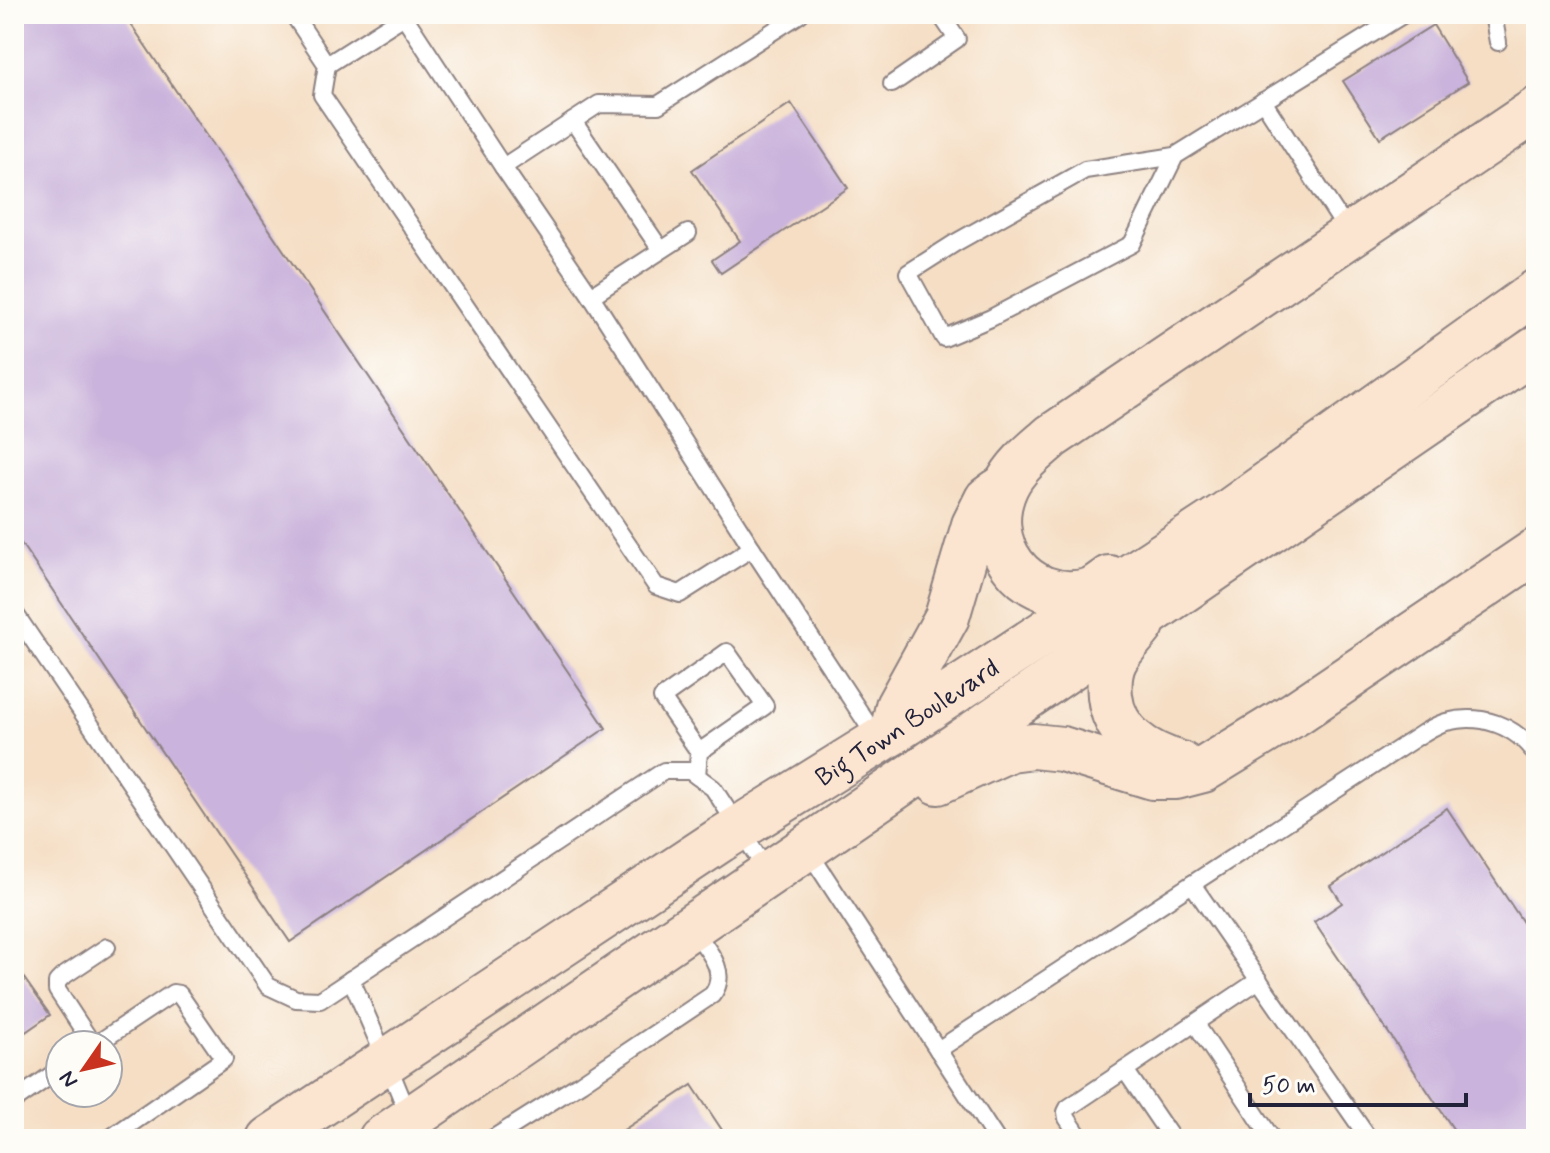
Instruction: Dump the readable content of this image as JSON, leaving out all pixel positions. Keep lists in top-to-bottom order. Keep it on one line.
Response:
{"streets":{"main road":["Big Town Boulevard"]},"scale_bar":"50 m","north":"bottom left"}
